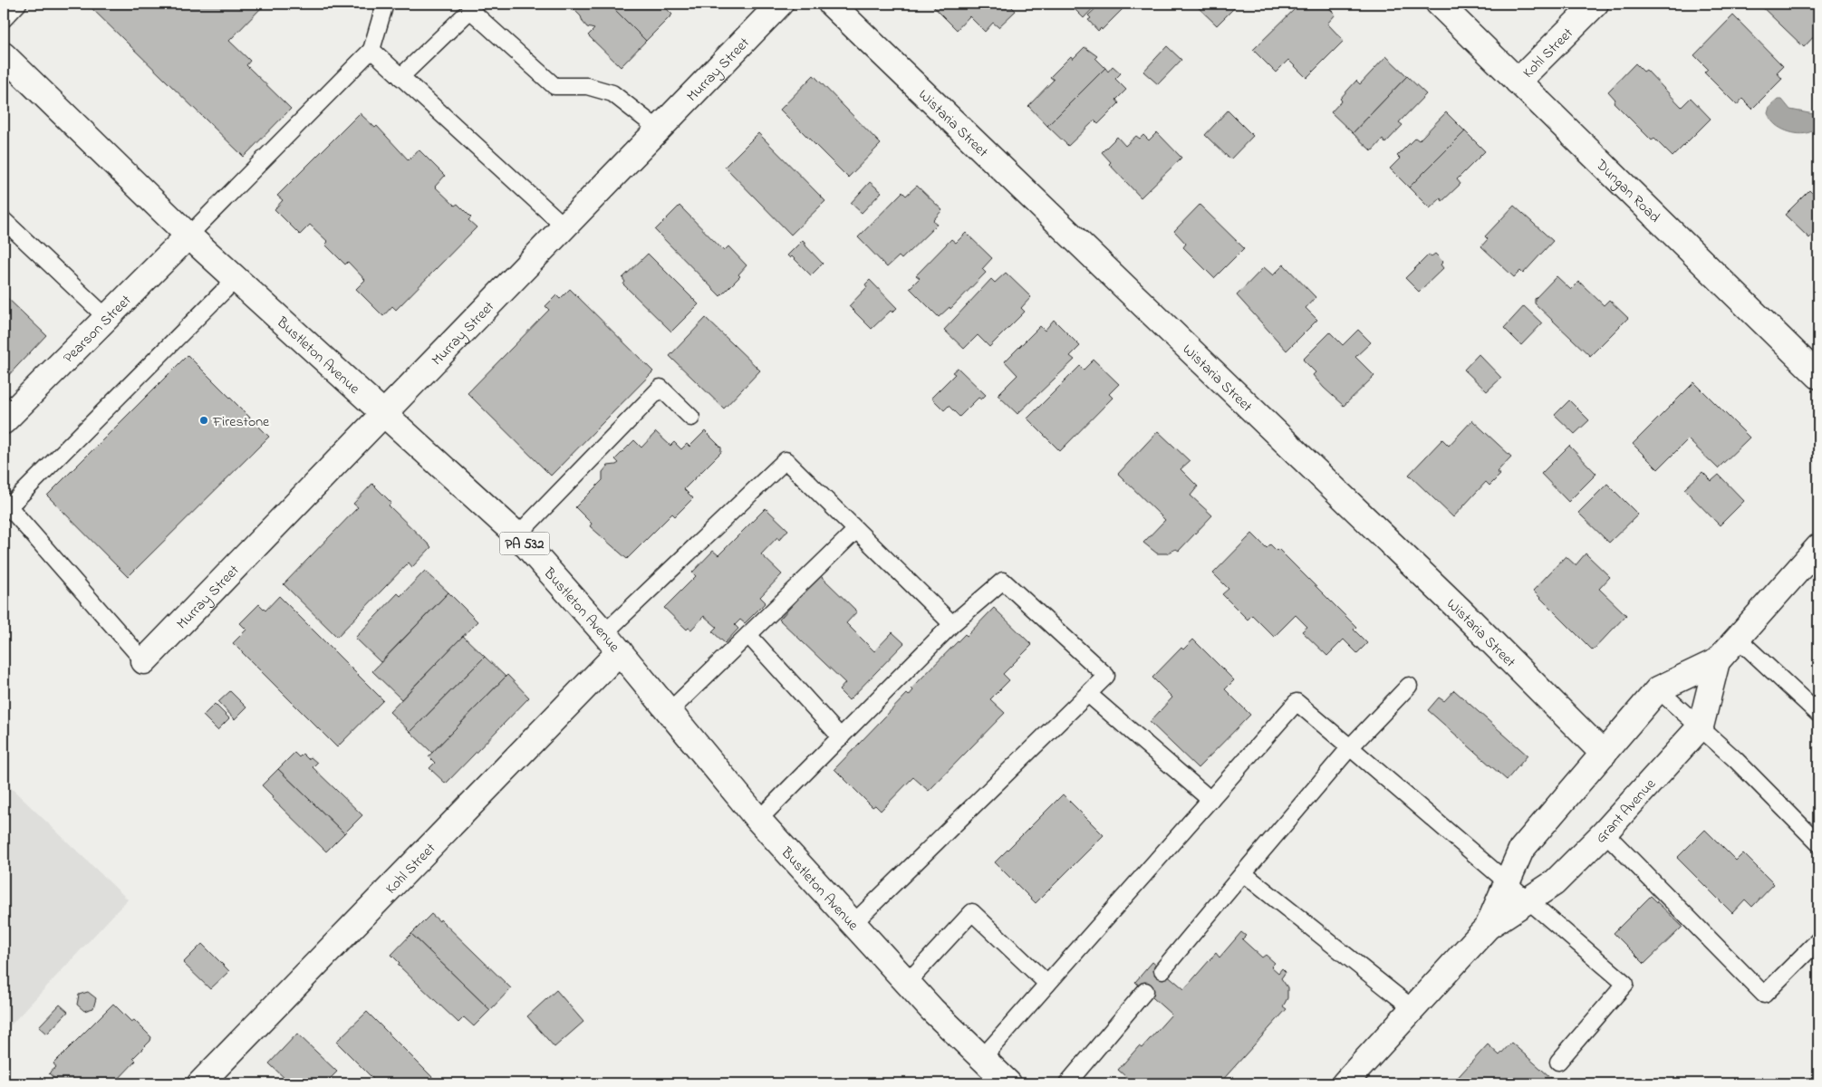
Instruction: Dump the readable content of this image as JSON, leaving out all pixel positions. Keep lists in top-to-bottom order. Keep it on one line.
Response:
{"streets":{"street":["Kohl Street","Murray Street","Wistaria Street","Dungan Road","Pearson Street","Bustleton Avenue","PA 532","Grant Avenue"]},"crossings":[["Kohl Street","Dungan Road"],["Kohl Street","Bustleton Avenue"],["Murray Street","Bustleton Avenue"],["Wistaria Street","Grant Avenue"],["Pearson Street","Bustleton Avenue"]],"places":["Firestone"]}
